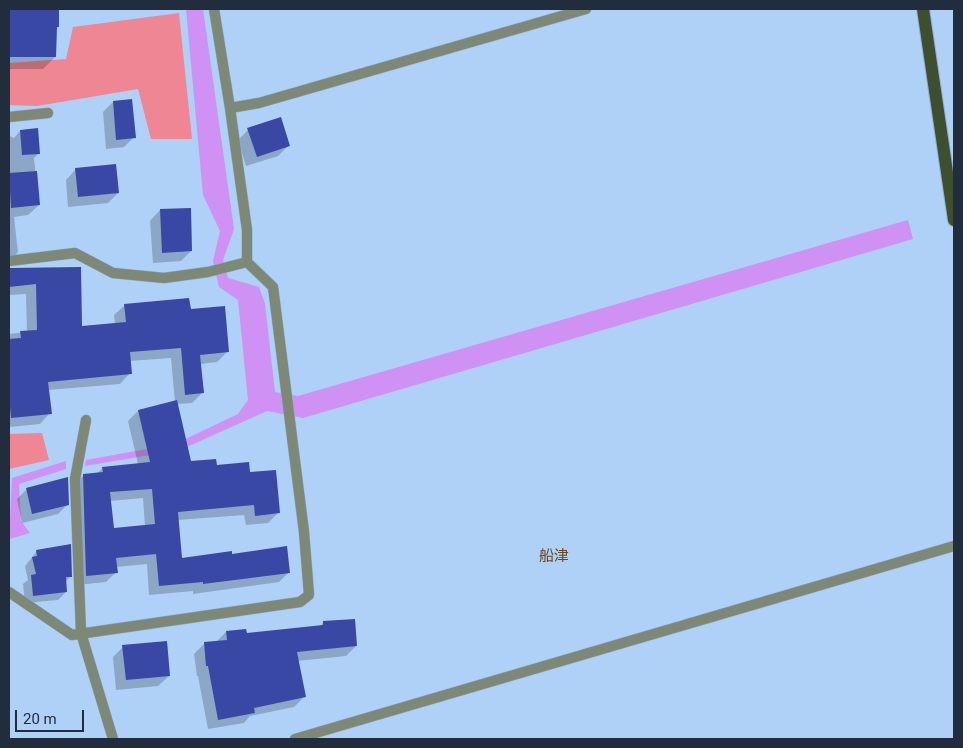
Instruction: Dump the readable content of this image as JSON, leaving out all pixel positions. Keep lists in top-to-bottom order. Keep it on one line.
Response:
{"districts":["船津"],"scale_bar":"20 m"}
